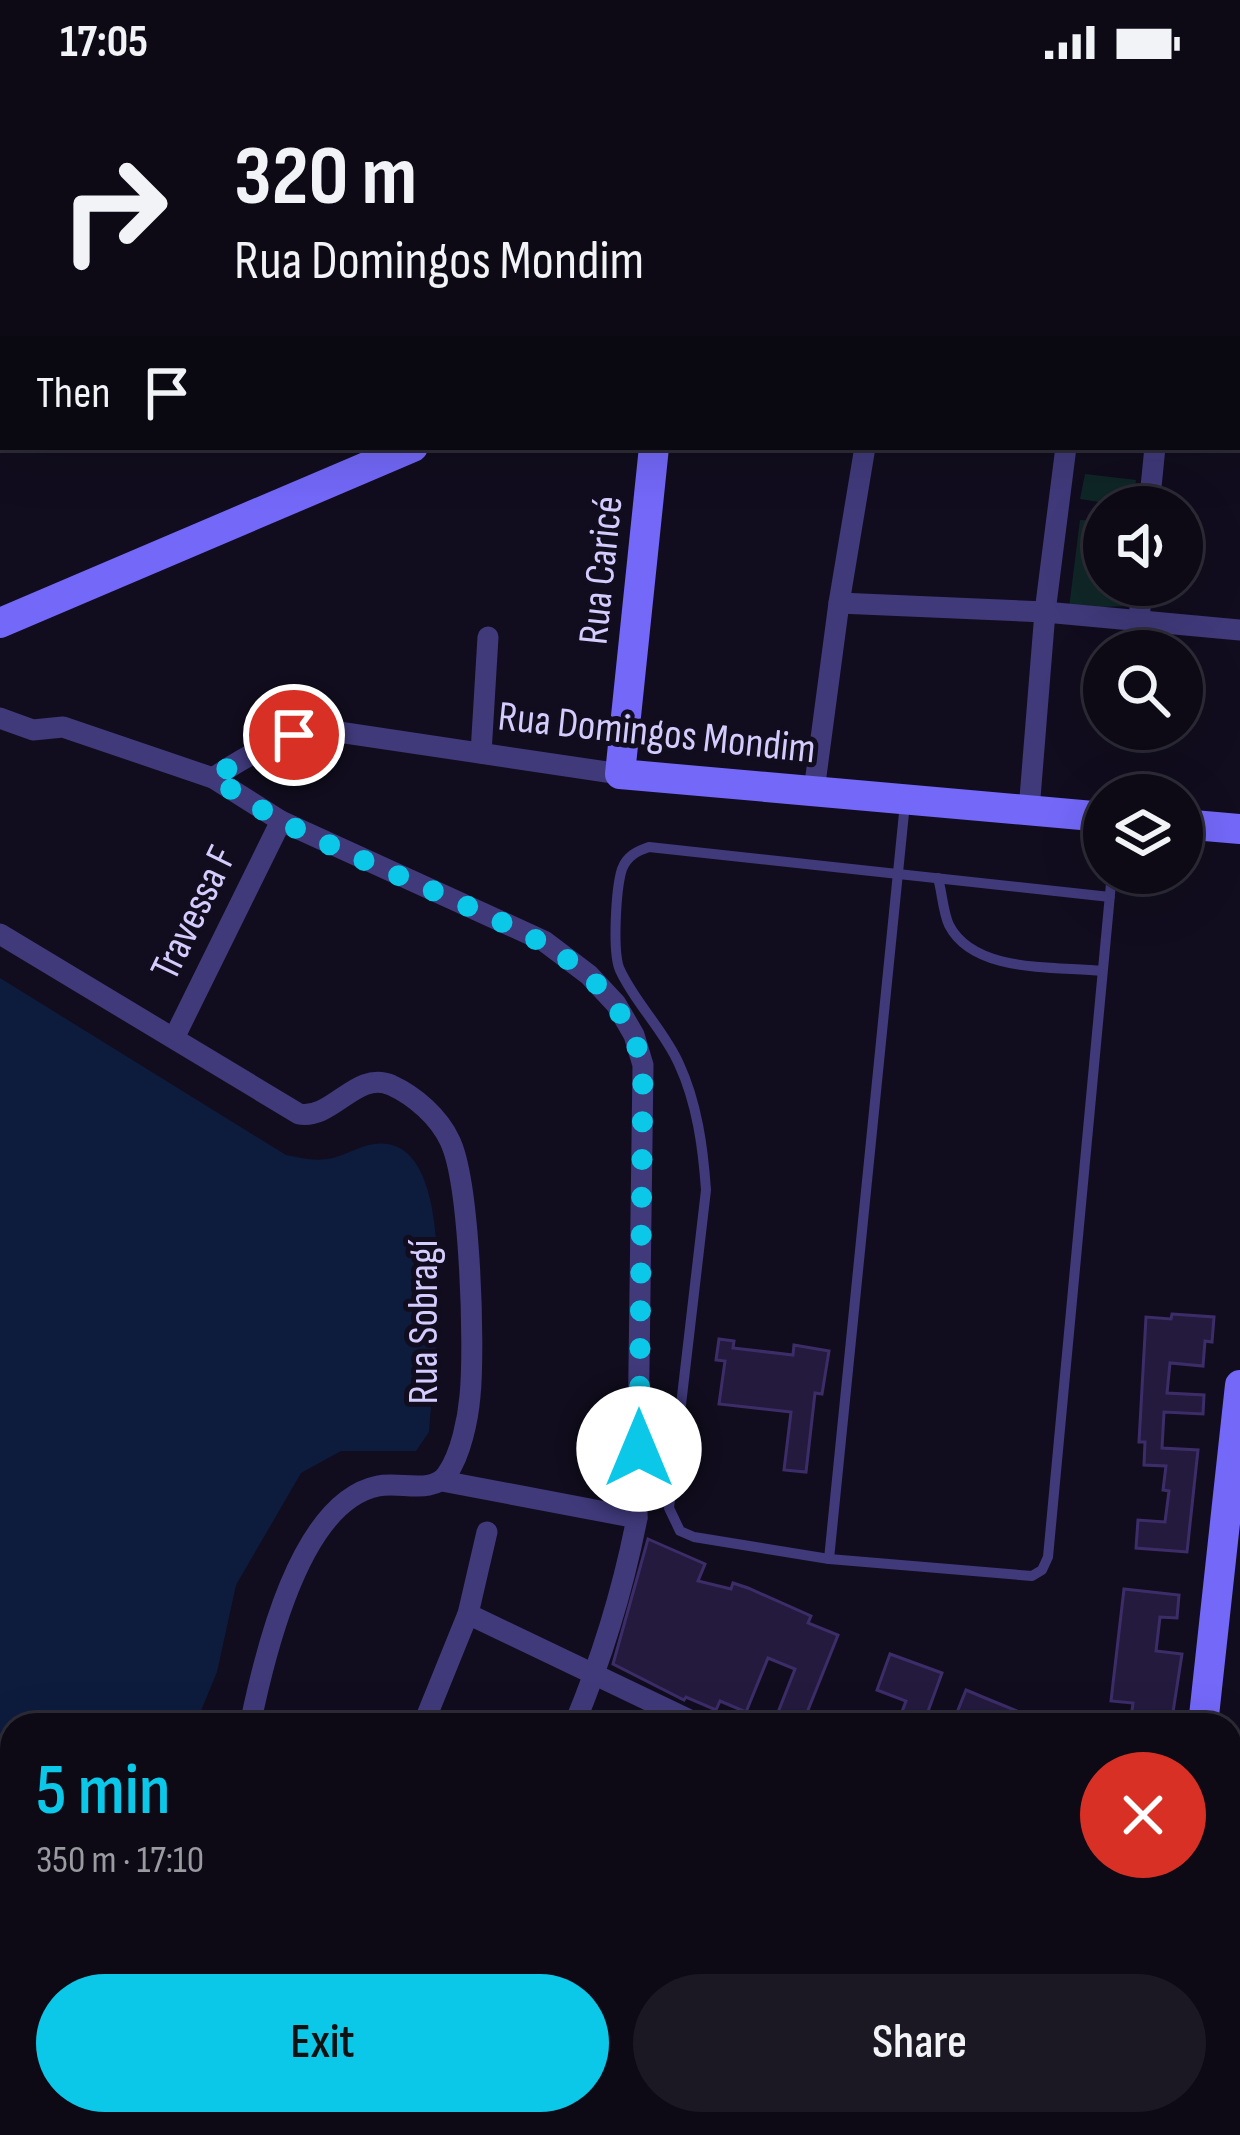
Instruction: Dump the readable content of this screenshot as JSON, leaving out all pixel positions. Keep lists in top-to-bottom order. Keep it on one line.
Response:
{"streets":{"street":["Rua Caricé","Rua Domingos Mondim","Travessa F","Rua Sobragí"]},"crossings":[["Rua Caricé","Rua Domingos Mondim"],["Travessa F","Rua Sobragí"]],"page":{"status":"17:05","turn":["320 m","Rua Domingos Mondim"],"then":"Then","heading":["5 min","350 m · 17:10"],"buttons":["Exit","Share"]}}
